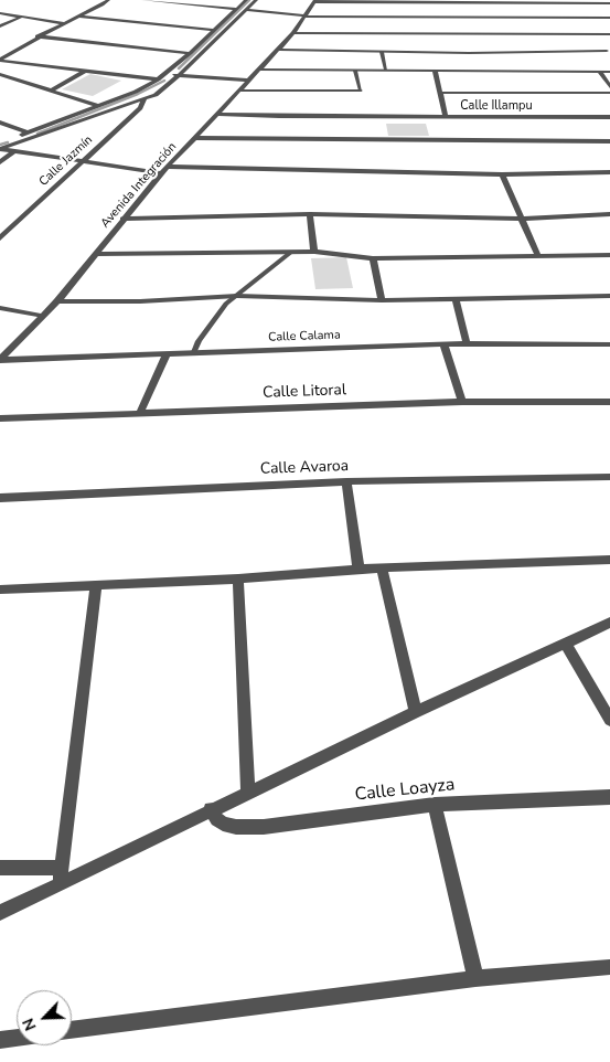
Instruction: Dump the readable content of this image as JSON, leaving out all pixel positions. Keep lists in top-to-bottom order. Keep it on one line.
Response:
{"streets":{"street":["Calle Illampu","Calle Jazmín","Avenida Integración","Calle Calama","Calle Litoral","Calle Avaroa","Calle Loayza"]},"crossings":[["Calle Illampu","Avenida Integración"],["Avenida Integración","Calle Calama"]],"north":"bottom left"}
